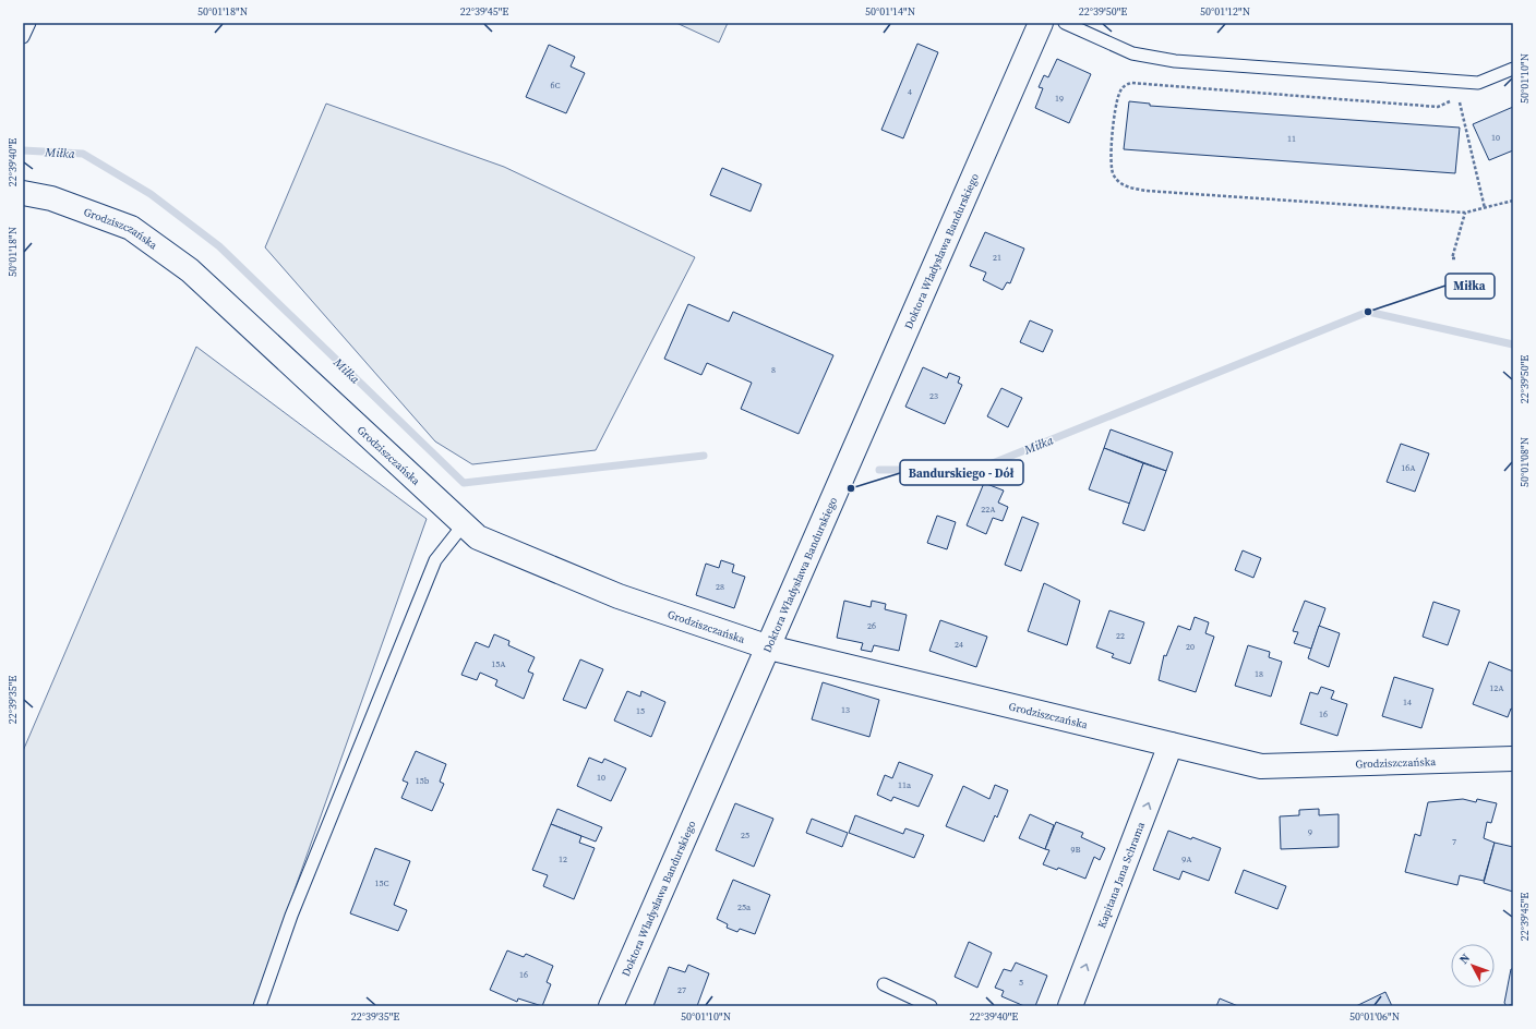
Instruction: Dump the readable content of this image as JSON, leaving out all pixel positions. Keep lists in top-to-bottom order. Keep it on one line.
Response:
{"streets":{"street":["Grodziszczańska","Doktora Władysława Bandurskiego","Kapitana Jana Schrama"]},"crossings":[["Grodziszczańska","Doktora Władysława Bandurskiego"],["Grodziszczańska","Kapitana Jana Schrama"]],"one_way":["Kapitana Jana Schrama"],"water":["Miłka"],"places":["Miłka","Bandurskiego - Dół"],"house_numbers":["6C","4","19","10","11","21","8","23","16A","22A","28","26","22","24","20","15A","18","12A","14","13","15","16","10","15b","11a","9","25","7","9B","12","9A","15C","25a","16","5","27"],"north":"top left","coordinates":["50°01'18\"N","22°39'45\"E","50°01'14\"N","22°39'50\"E","50°01'12\"N","50°01'10\"N","22°39'40\"E","50°01'08\"N","22°39'35\"E","50°01'06\"N"]}
